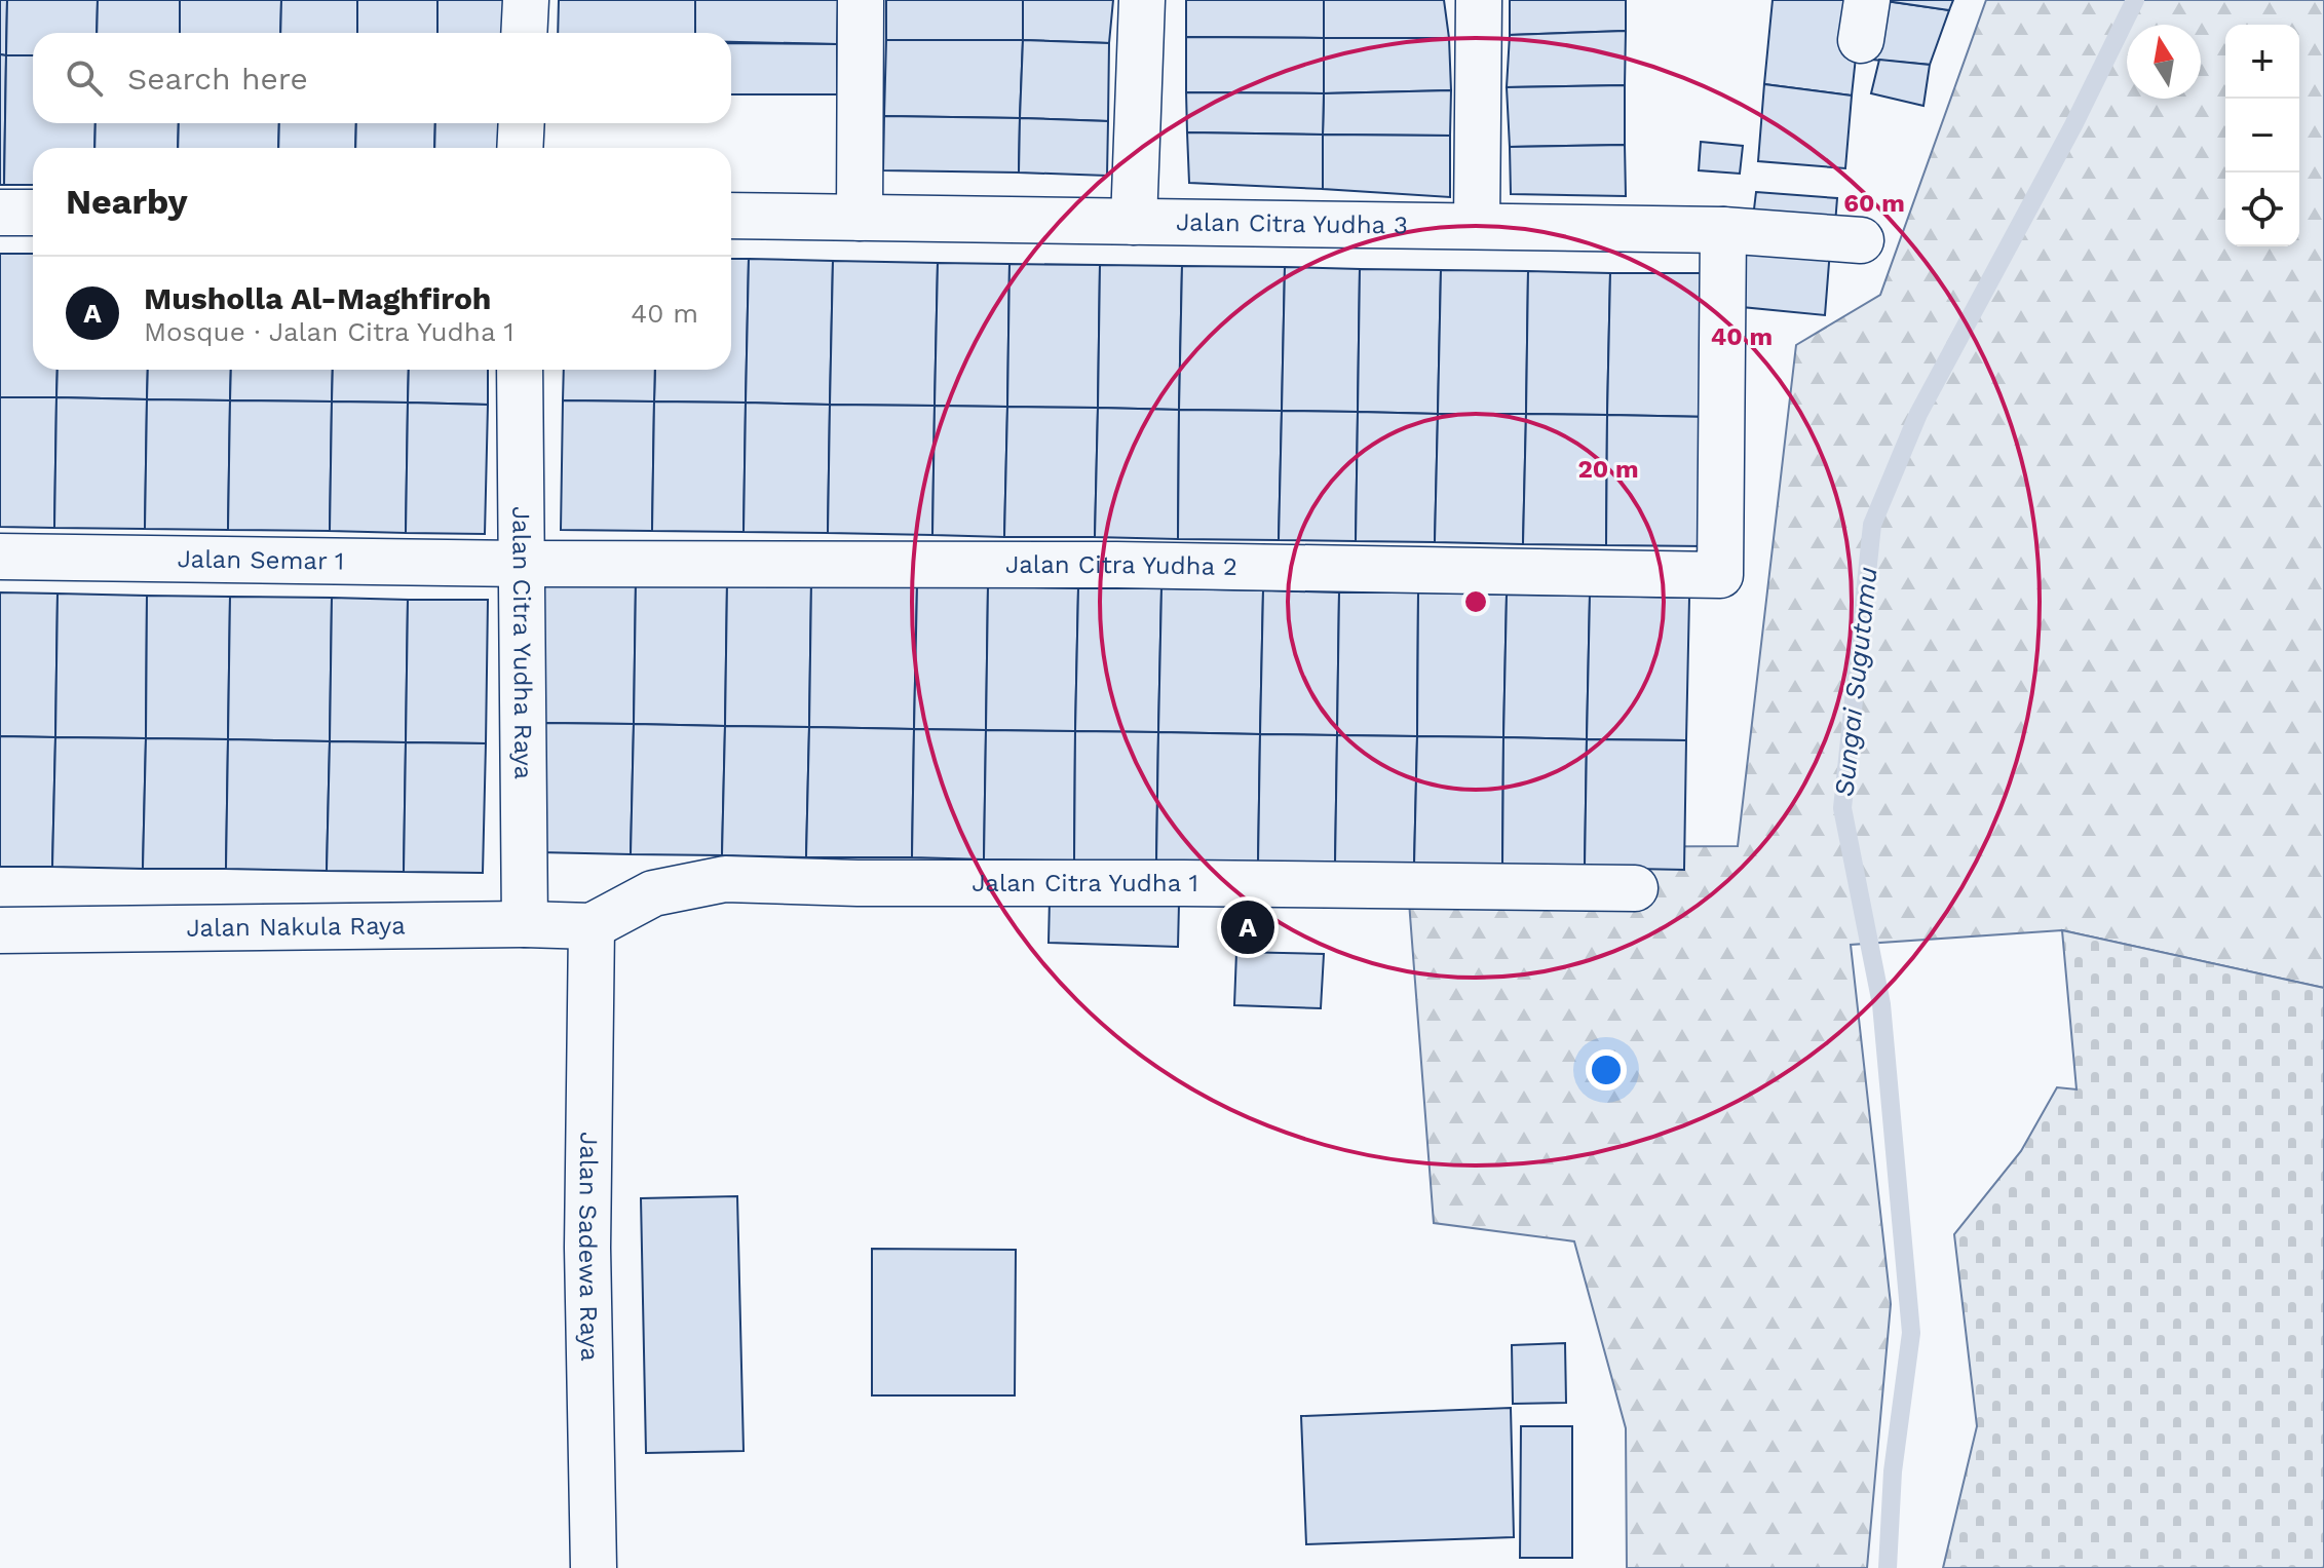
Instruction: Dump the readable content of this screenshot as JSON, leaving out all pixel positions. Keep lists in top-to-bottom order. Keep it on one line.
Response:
{"streets":{"street":["Jalan Citra Yudha 3","Jalan Semar 1","Jalan Citra Yudha 2","Jalan Citra Yudha Raya","Jalan Citra Yudha 1","Jalan Nakula Raya","Jalan Sadewa Raya"]},"crossings":[["Jalan Citra Yudha 3","Jalan Citra Yudha 2"],["Jalan Semar 1","Jalan Citra Yudha 2"],["Jalan Semar 1","Jalan Citra Yudha Raya"],["Jalan Citra Yudha 2","Jalan Citra Yudha Raya"],["Jalan Citra Yudha Raya","Jalan Nakula Raya"],["Jalan Citra Yudha 1","Jalan Nakula Raya"],["Jalan Citra Yudha 1","Jalan Sadewa Raya"],["Jalan Nakula Raya","Jalan Sadewa Raya"]],"water":["Sungai Sugutamu"],"north":"top","page":{"map_buttons":["+","−"],"search":"Search here","heading":"Nearby","list":[{"mark":"A","name":"Musholla Al-Maghfiroh","note":"Mosque · Jalan Citra Yudha 1","value":"40 m"}],"pins":"A"},"rings":["60 m","40 m","20 m"]}
